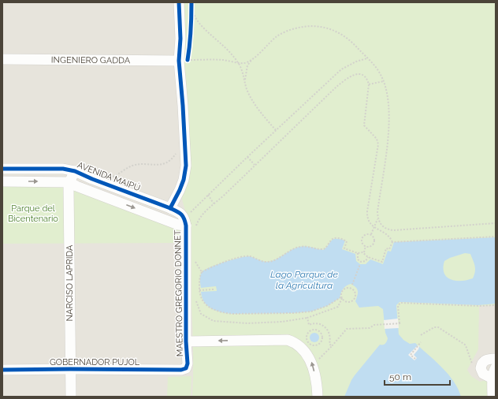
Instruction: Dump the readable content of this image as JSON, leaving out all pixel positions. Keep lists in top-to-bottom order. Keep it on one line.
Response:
{"streets":{"street":["INGENIERO GADDA","AVENIDA MAIPÚ","NARCISO LAPRIDA","MAESTRO GREGORIO DONNET","GOBERNADOR PUJOL"]},"crossings":[["AVENIDA MAIPÚ","NARCISO LAPRIDA"],["AVENIDA MAIPÚ","MAESTRO GREGORIO DONNET"],["NARCISO LAPRIDA","GOBERNADOR PUJOL"],["MAESTRO GREGORIO DONNET","GOBERNADOR PUJOL"]],"water":["Lago Parque de la Agricultura"],"parks":["Parque del Bicentenario"],"scale_bar":"50 m"}
